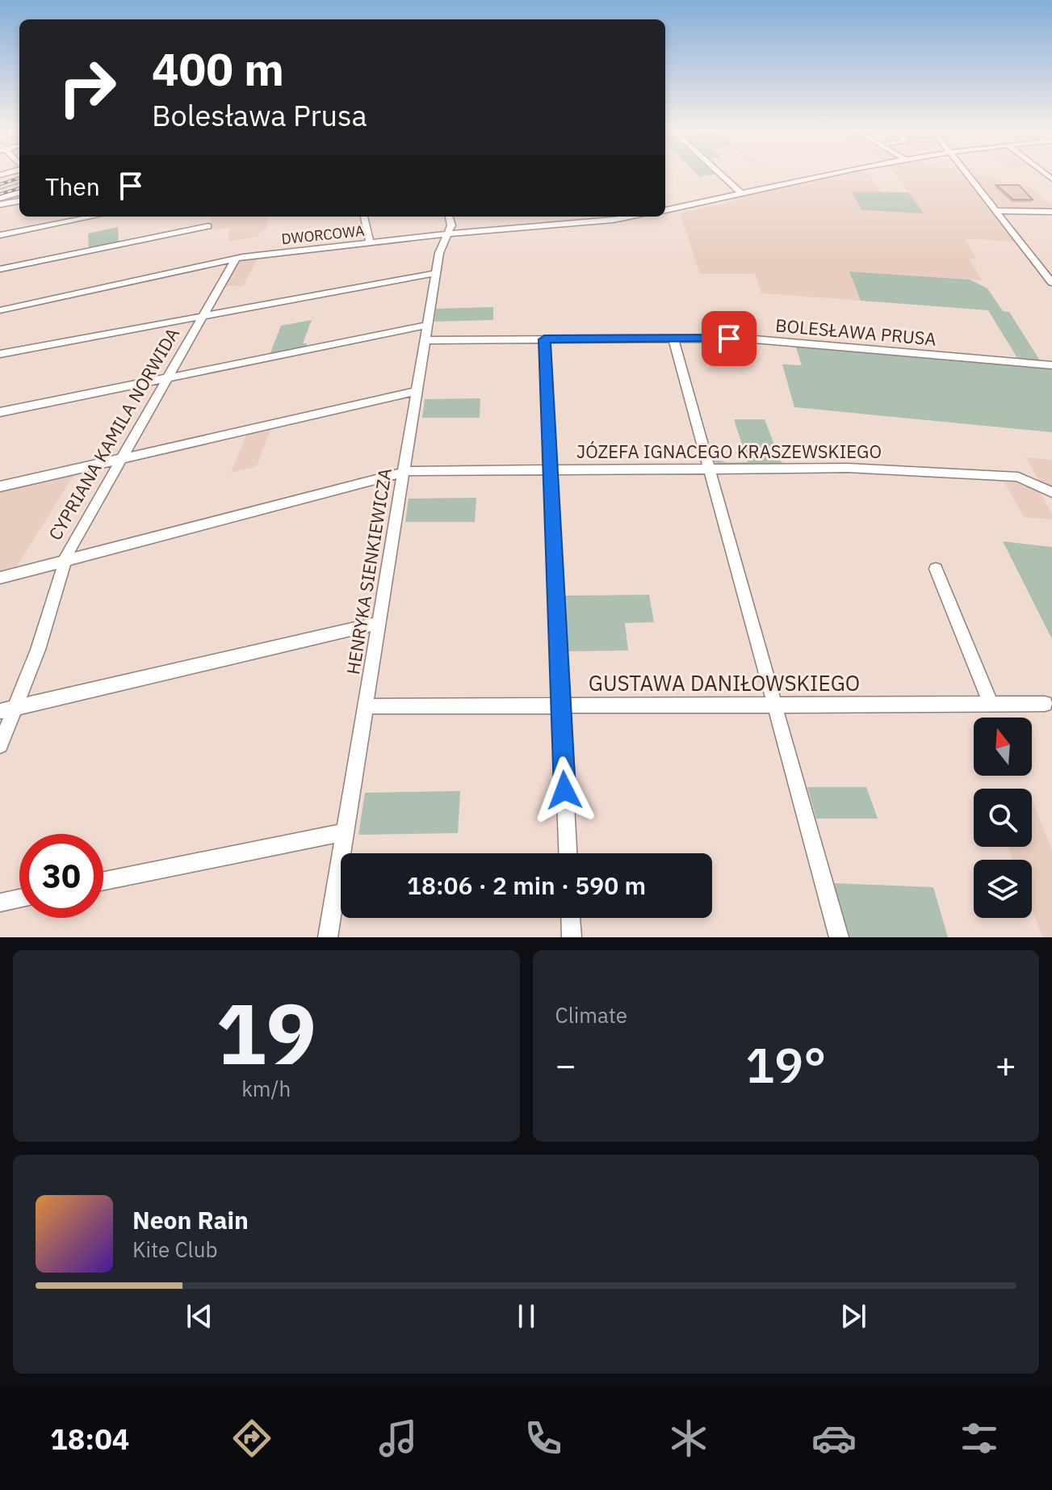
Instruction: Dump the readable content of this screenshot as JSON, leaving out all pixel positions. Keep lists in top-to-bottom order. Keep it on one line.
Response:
{"streets":{"street":["DWORCOWA","BOLESŁAWA PRUSA","CYPRIANA KAMILA NORWIDA","JÓZEFA IGNACEGO KRASZEWSKIEGO","HENRYKA SIENKIEWICZA","GUSTAWA DANIŁOWSKIEGO"]},"crossings":[["DWORCOWA","CYPRIANA KAMILA NORWIDA"],["DWORCOWA","HENRYKA SIENKIEWICZA"],["BOLESŁAWA PRUSA","HENRYKA SIENKIEWICZA"],["CYPRIANA KAMILA NORWIDA","JÓZEFA IGNACEGO KRASZEWSKIEGO"],["JÓZEFA IGNACEGO KRASZEWSKIEGO","HENRYKA SIENKIEWICZA"],["HENRYKA SIENKIEWICZA","GUSTAWA DANIŁOWSKIEGO"]],"north":"top","page":{"turn":["400 m","Bolesława Prusa"],"then":"Then","limit":"30","trip":"18:06 · 2 min · 590 m","tile":[["19","km/h"],"Climate"],"heat":["−","19°","+"],"song":["Neon Rain","Kite Club"],"tabs":"18:04"}}
